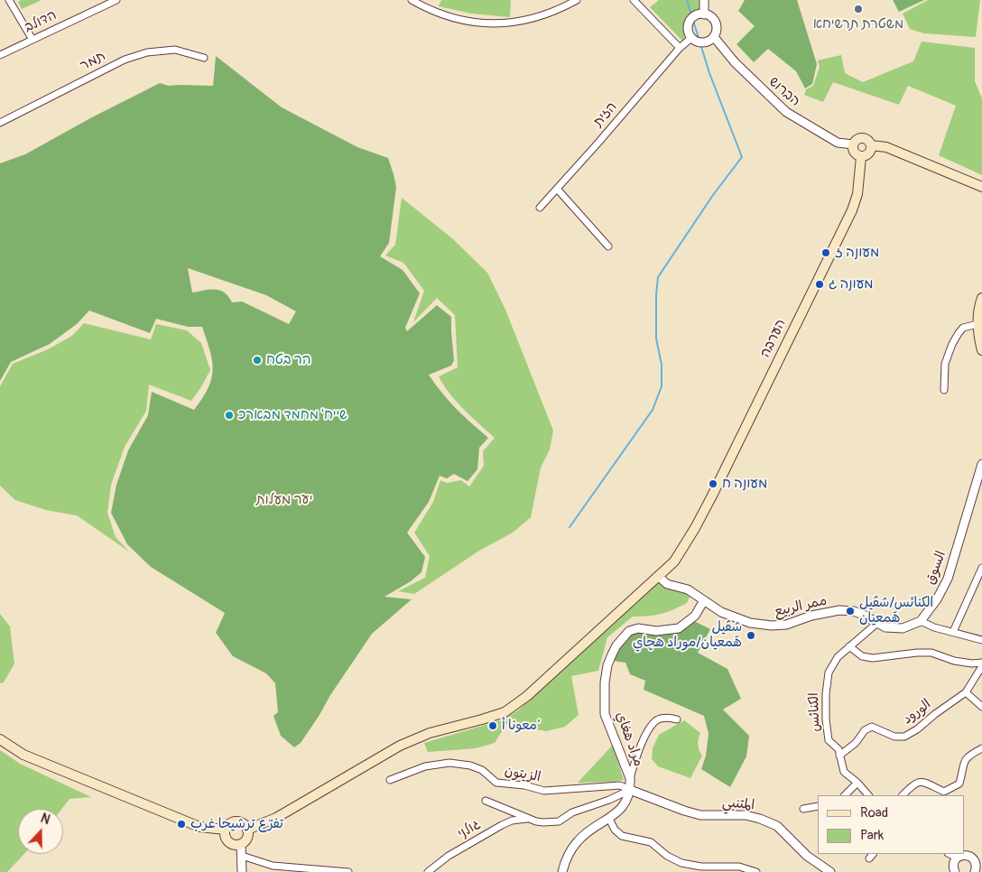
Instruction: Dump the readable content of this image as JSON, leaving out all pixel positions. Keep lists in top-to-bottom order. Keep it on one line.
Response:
{"streets":{"main road":["הערבה"],"street":["הדולב","תמר","הברוש","הזית","السوق","ممر الربيع","الكنائس","الورود","مراد هغاي","الزيتون","المتنبي","גולני"]},"crossings":[["הברוש","הזית"],["הברוש","הערבה"],["הערבה","ممر الربيع"],["ممر الربيع","مراد هغاي"],["الكنائس","الورود"],["مراد هغاي","الزيتون"],["مراد هغاي","المتنبي"],["الزيتون","المتنبي"]],"parks":["יער מעלות"],"places":["משטרת תרשיחא","מעונה ז","מעונה ג","הר בטח","שייח' מחמד מבארכ","מעונה ח","الكنائس/شڤيل هَمعيان","شڤيل هَمعيان/موراد هچاي","معونا أ‘","تفرّع ترشيحا غرب"],"legend":["Road","Park"],"north":"top"}
